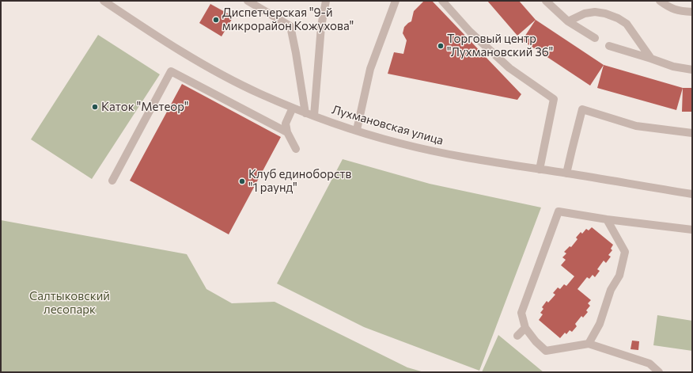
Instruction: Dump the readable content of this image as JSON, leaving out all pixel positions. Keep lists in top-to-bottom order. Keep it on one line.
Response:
{"streets":{"street":["Лухмановская улица"]},"parks":["Салтыковский лесопарк"],"places":["Диспетчерская \"9-й микрорайон Кожухова\"","Торговый центр \"Лухмановский 36\"","Каток \"Метеор\"","Клуб единоборств \"1 раунд\""]}
